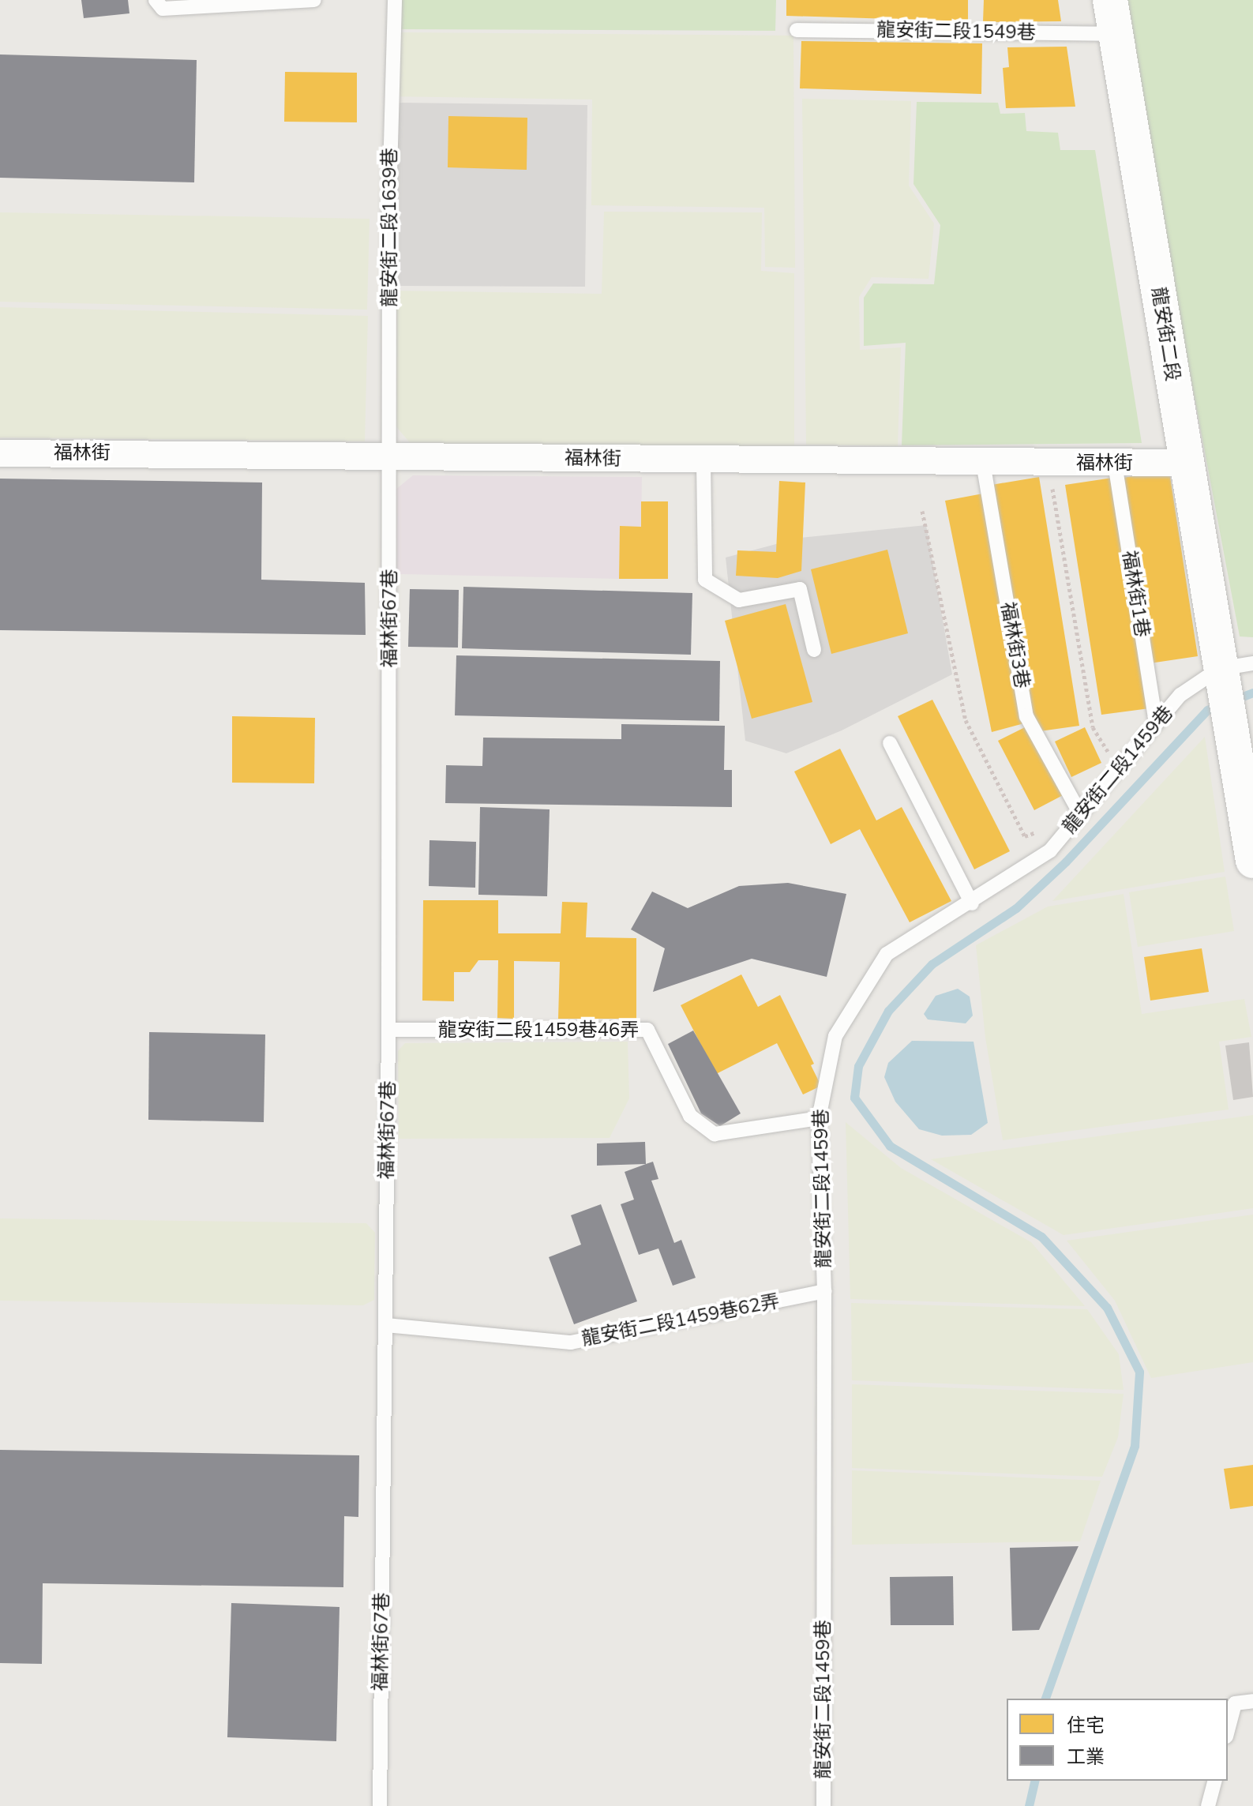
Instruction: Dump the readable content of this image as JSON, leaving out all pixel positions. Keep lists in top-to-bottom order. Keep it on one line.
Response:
{"streets":{"street":["龍安街二段","福林街"],"lane":["龍安街二段1549巷","龍安街二段1639巷","福林街1巷","福林街67巷","福林街3巷","龍安街二段1459巷","龍安街二段1459巷46弄","龍安街二段1459巷62弄"]},"crossings":[["龍安街二段1549巷","龍安街二段"],["龍安街二段1639巷","福林街"],["龍安街二段1639巷","福林街67巷"],["龍安街二段","福林街"],["龍安街二段","龍安街二段1459巷"],["福林街","福林街1巷"],["福林街","福林街67巷"],["福林街","福林街3巷"],["福林街1巷","龍安街二段1459巷"],["福林街67巷","龍安街二段1459巷46弄"],["福林街67巷","龍安街二段1459巷62弄"],["福林街3巷","龍安街二段1459巷"],["龍安街二段1459巷","龍安街二段1459巷46弄"],["龍安街二段1459巷","龍安街二段1459巷62弄"]],"legend":["住宅","工業"]}
